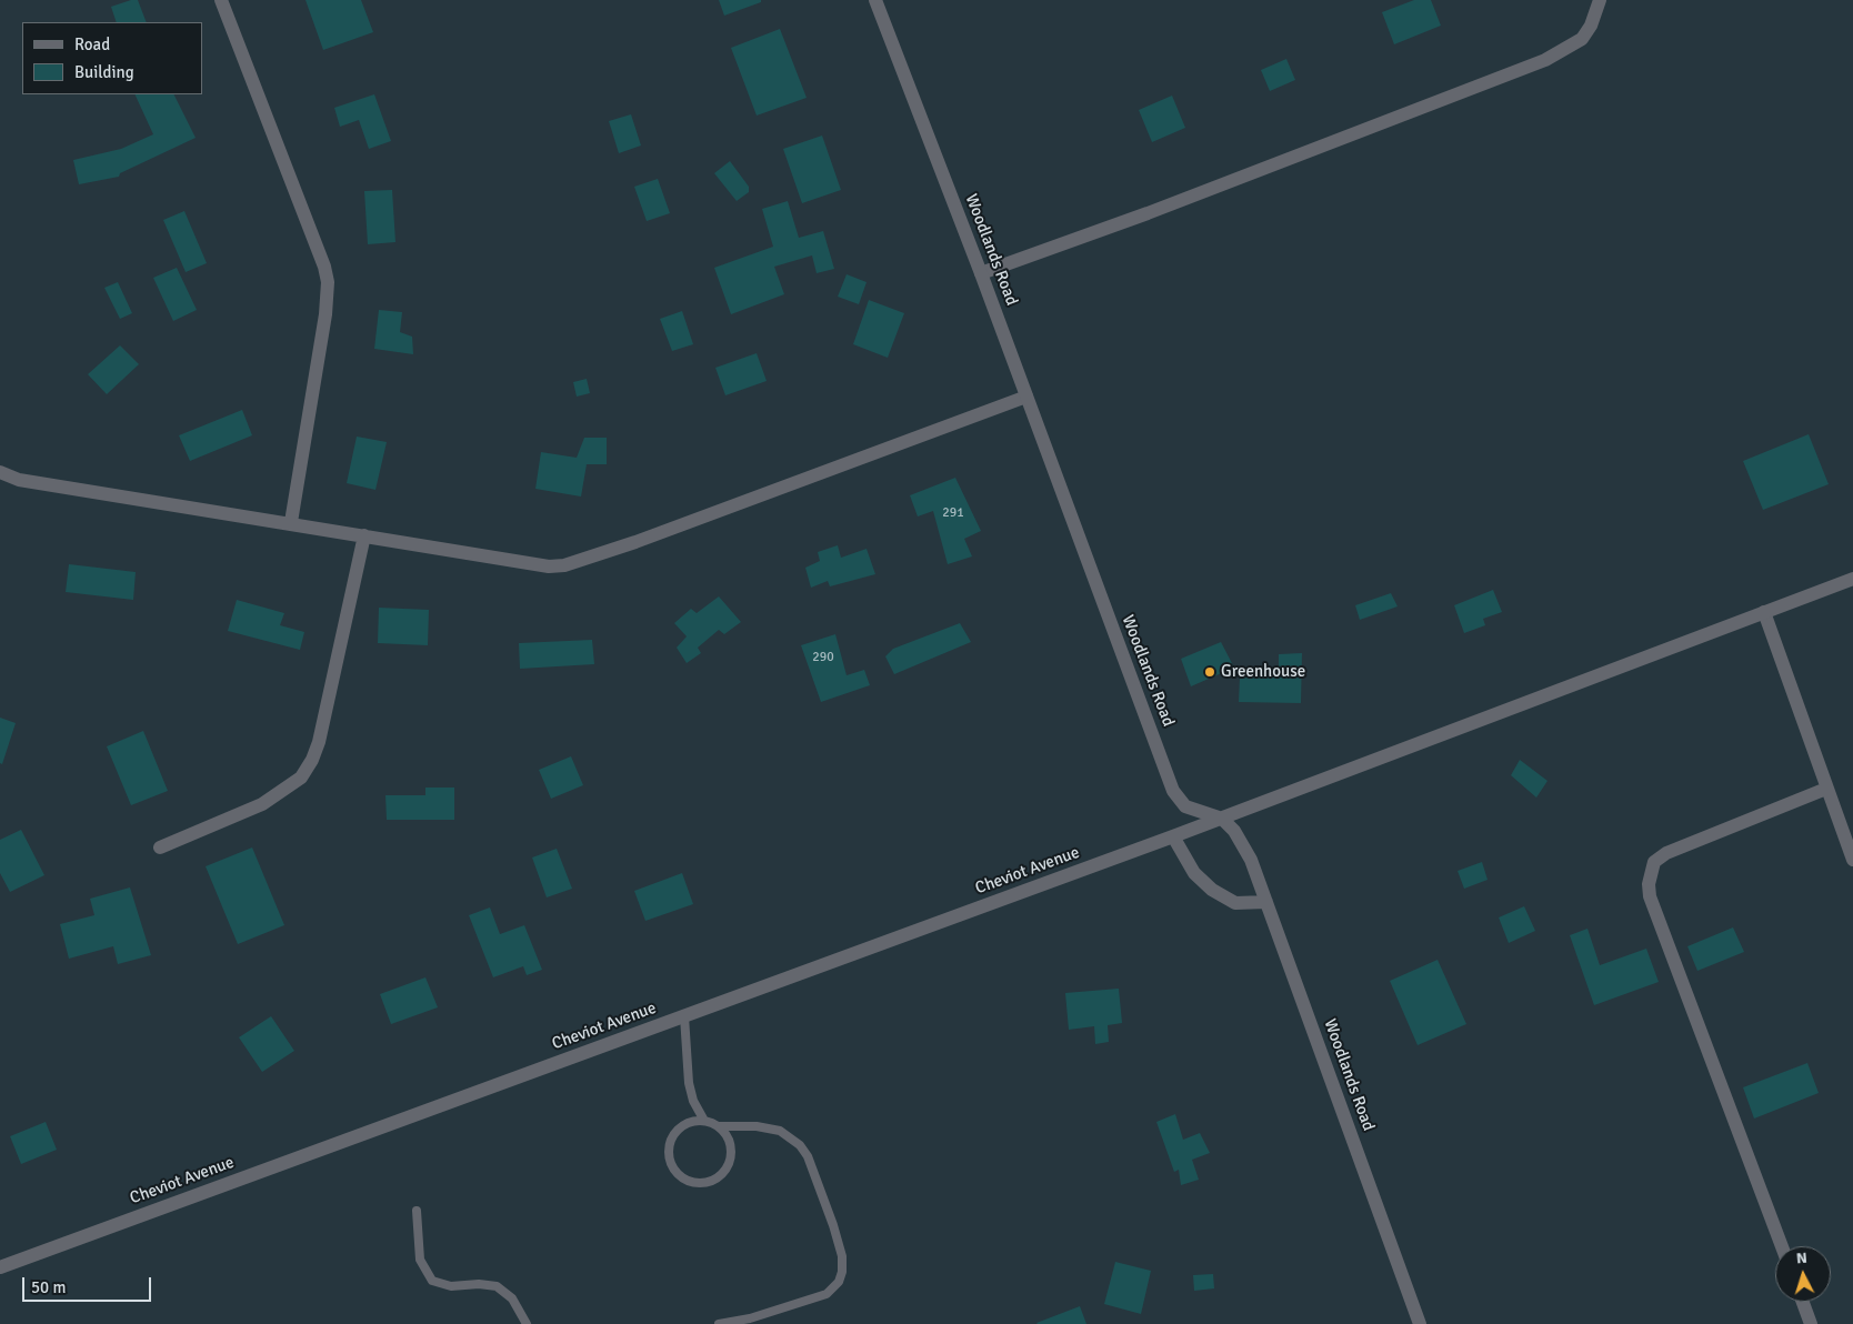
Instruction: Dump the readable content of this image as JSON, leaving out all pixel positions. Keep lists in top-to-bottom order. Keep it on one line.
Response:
{"streets":{"street":["Woodlands Road","Cheviot Avenue"]},"crossings":[["Woodlands Road","Cheviot Avenue"]],"places":["Greenhouse"],"house_numbers":["291","290"],"legend":["Road","Building"],"scale_bar":"50 m","north":"top"}
